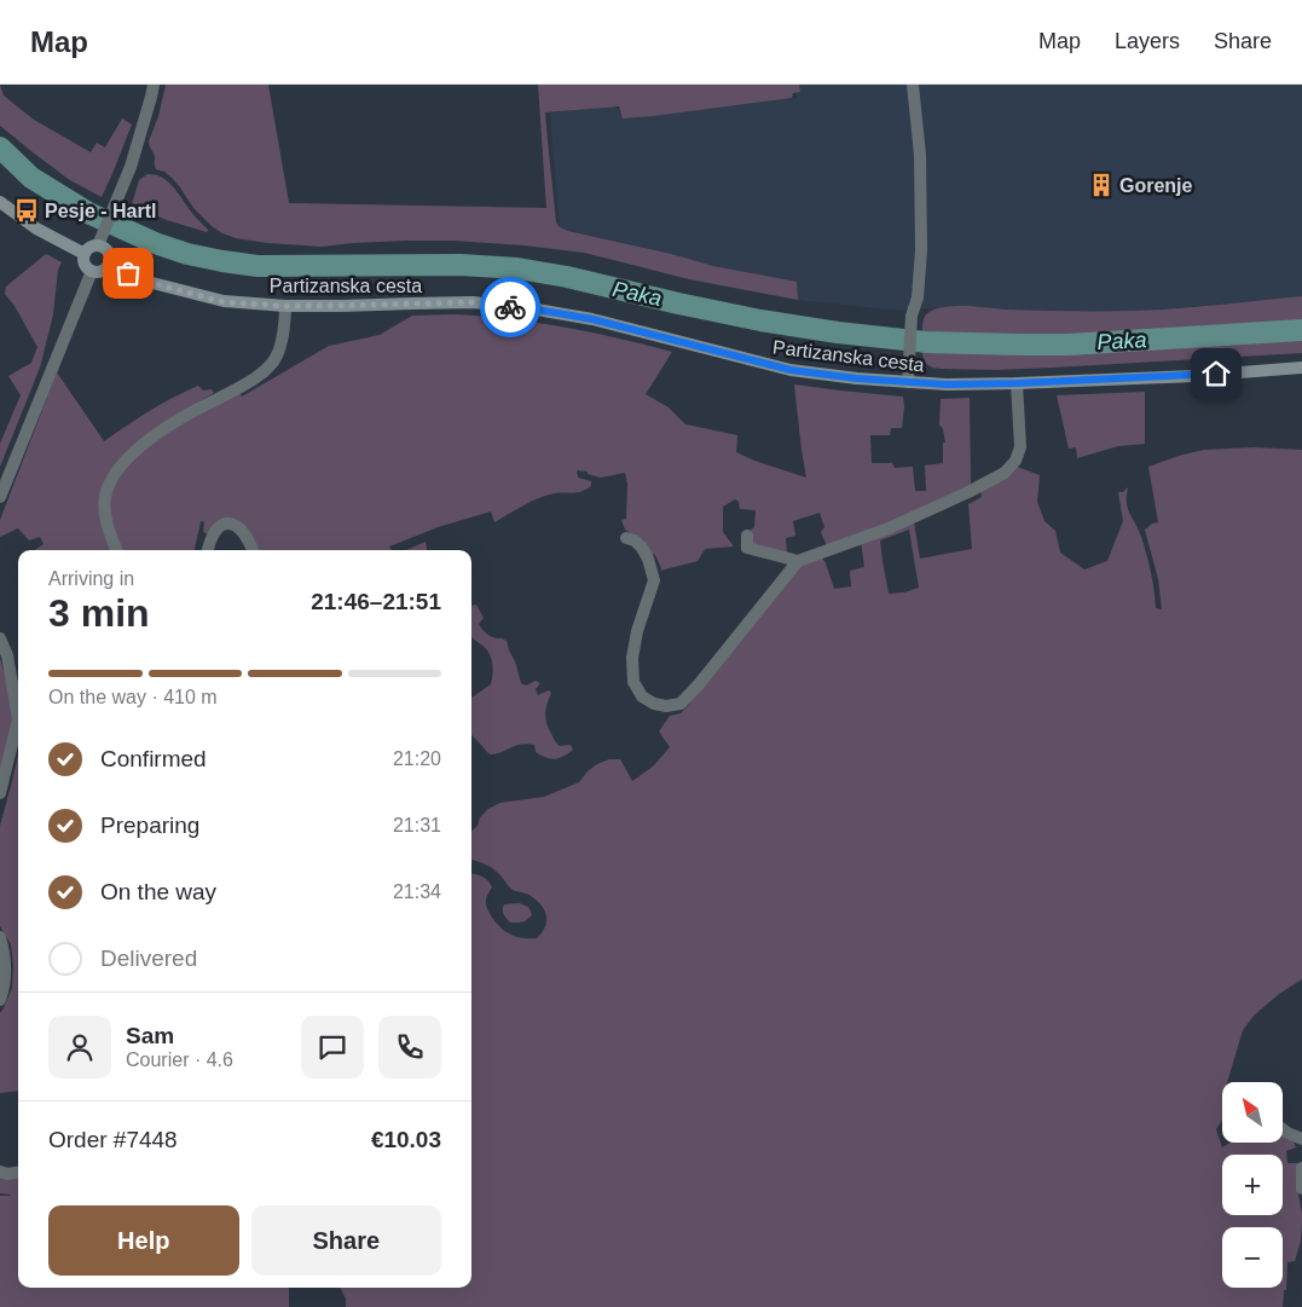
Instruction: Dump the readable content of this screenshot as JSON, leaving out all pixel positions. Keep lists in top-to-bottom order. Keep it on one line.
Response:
{"streets":{"main road":["Partizanska cesta"]},"water":["Paka"],"places":{"building":["Gorenje"],"bus stop":["Pesje - Hartl"]},"north":"top left","page":{"header":"Map","nav":["Map","Layers","Share"],"heading":["3 min","Arriving in","21:46–21:51"],"panel":["Sam","Courier · 4.6","Order #7448","€10.03"],"bar":"On the way · 410 m","list":[["Confirmed","21:20"],["Preparing","21:31"],["On the way","21:34"],"Delivered"],"map_buttons":["+","−"],"buttons":["Help","Share"]}}
